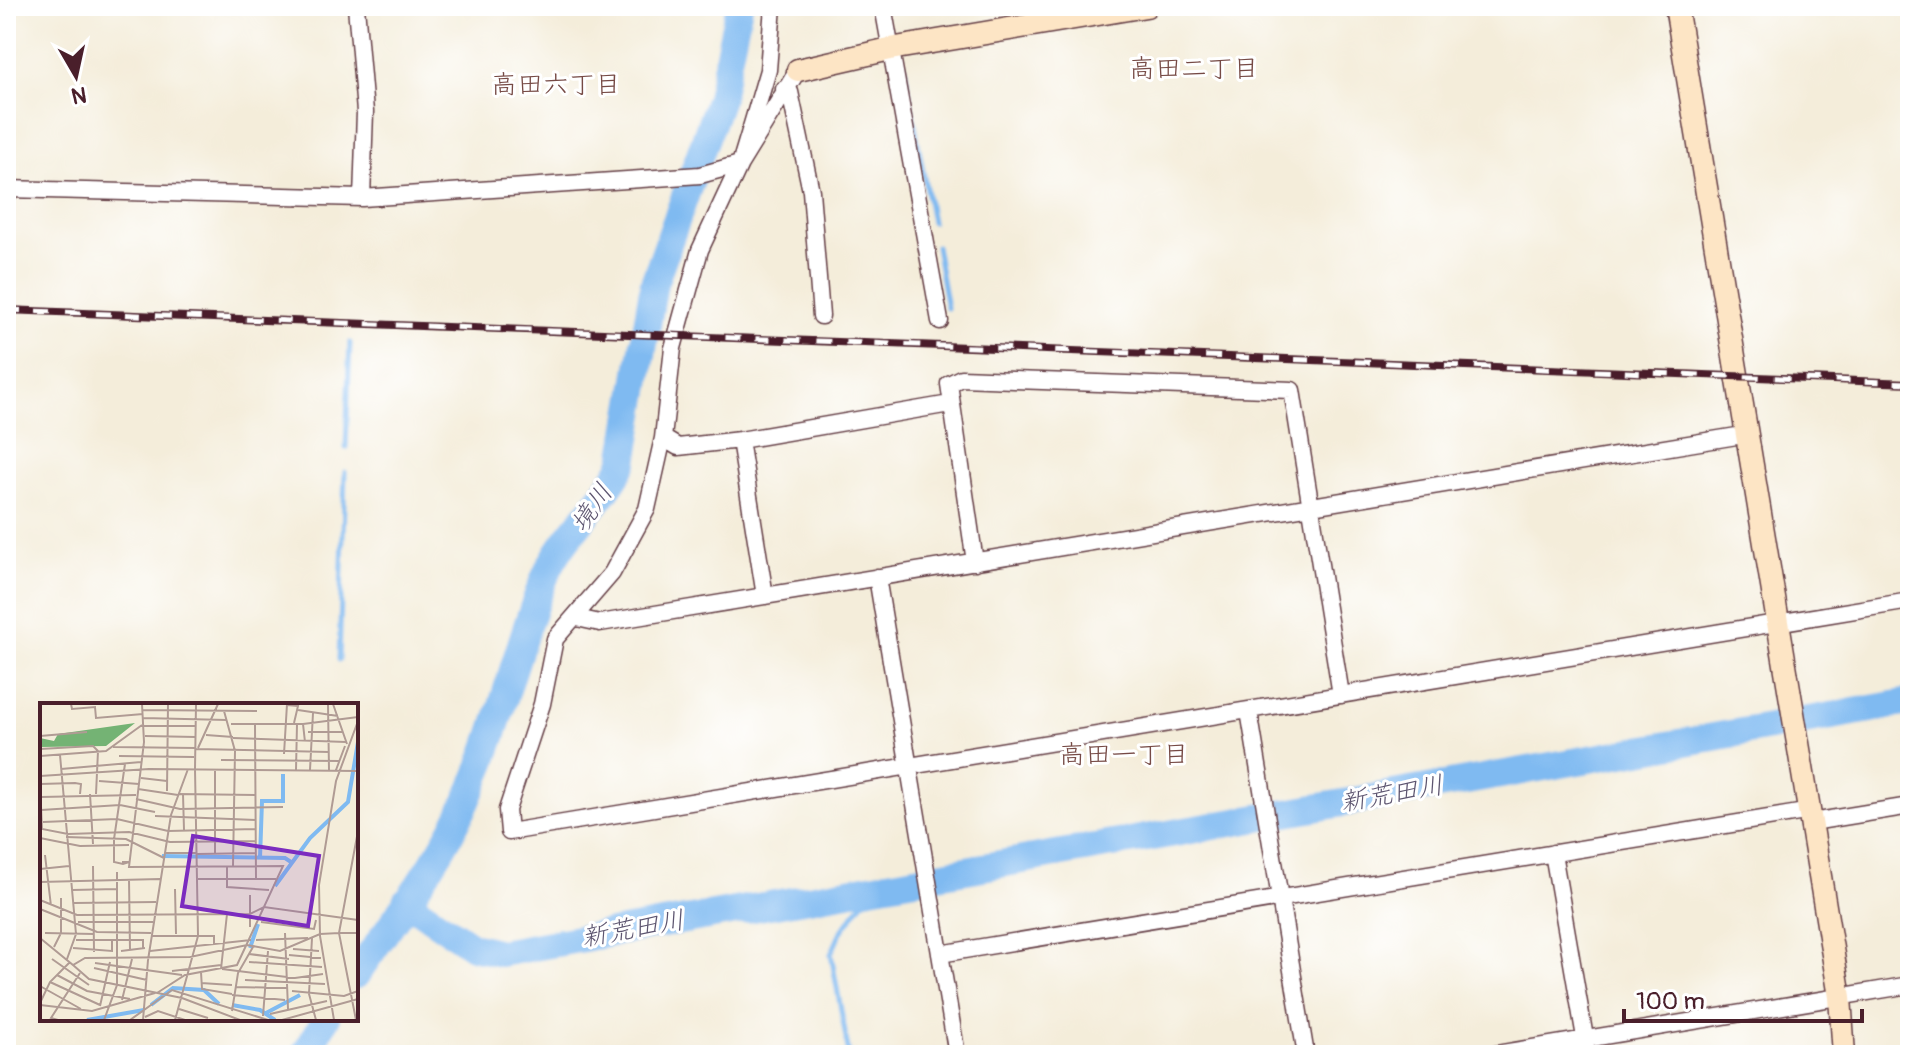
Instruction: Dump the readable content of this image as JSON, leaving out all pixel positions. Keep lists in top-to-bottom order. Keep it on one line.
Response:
{"districts":["高田二丁目","高田六丁目","高田一丁目"],"water":["境川","新荒田川"],"scale_bar":"100 m","north":"bottom"}
